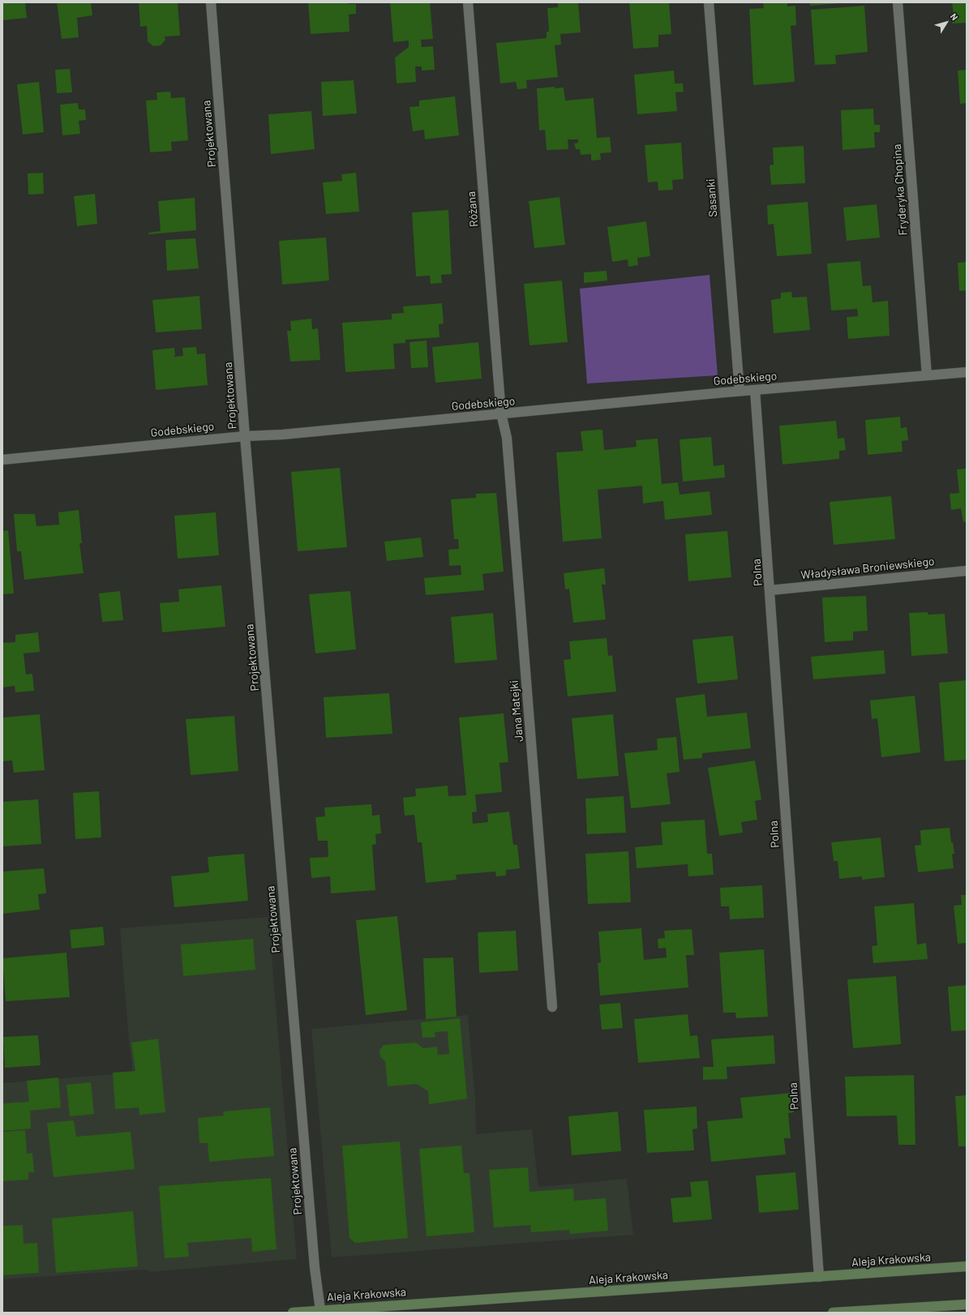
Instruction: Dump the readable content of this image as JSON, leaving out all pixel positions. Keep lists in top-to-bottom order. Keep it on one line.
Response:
{"streets":{"main road":["Aleja Krakowska"],"street":["Projektowana","Fryderyka Chopina","Sasanki","Różana","Godebskiego","Władysława Broniewskiego","Polna","Jana Matejki"]},"crossings":[["Projektowana","Godebskiego"],["Projektowana","Aleja Krakowska"],["Fryderyka Chopina","Godebskiego"],["Sasanki","Godebskiego"],["Różana","Godebskiego"],["Różana","Jana Matejki"],["Godebskiego","Polna"],["Godebskiego","Jana Matejki"],["Władysława Broniewskiego","Polna"],["Polna","Aleja Krakowska"]],"north":"top right"}
